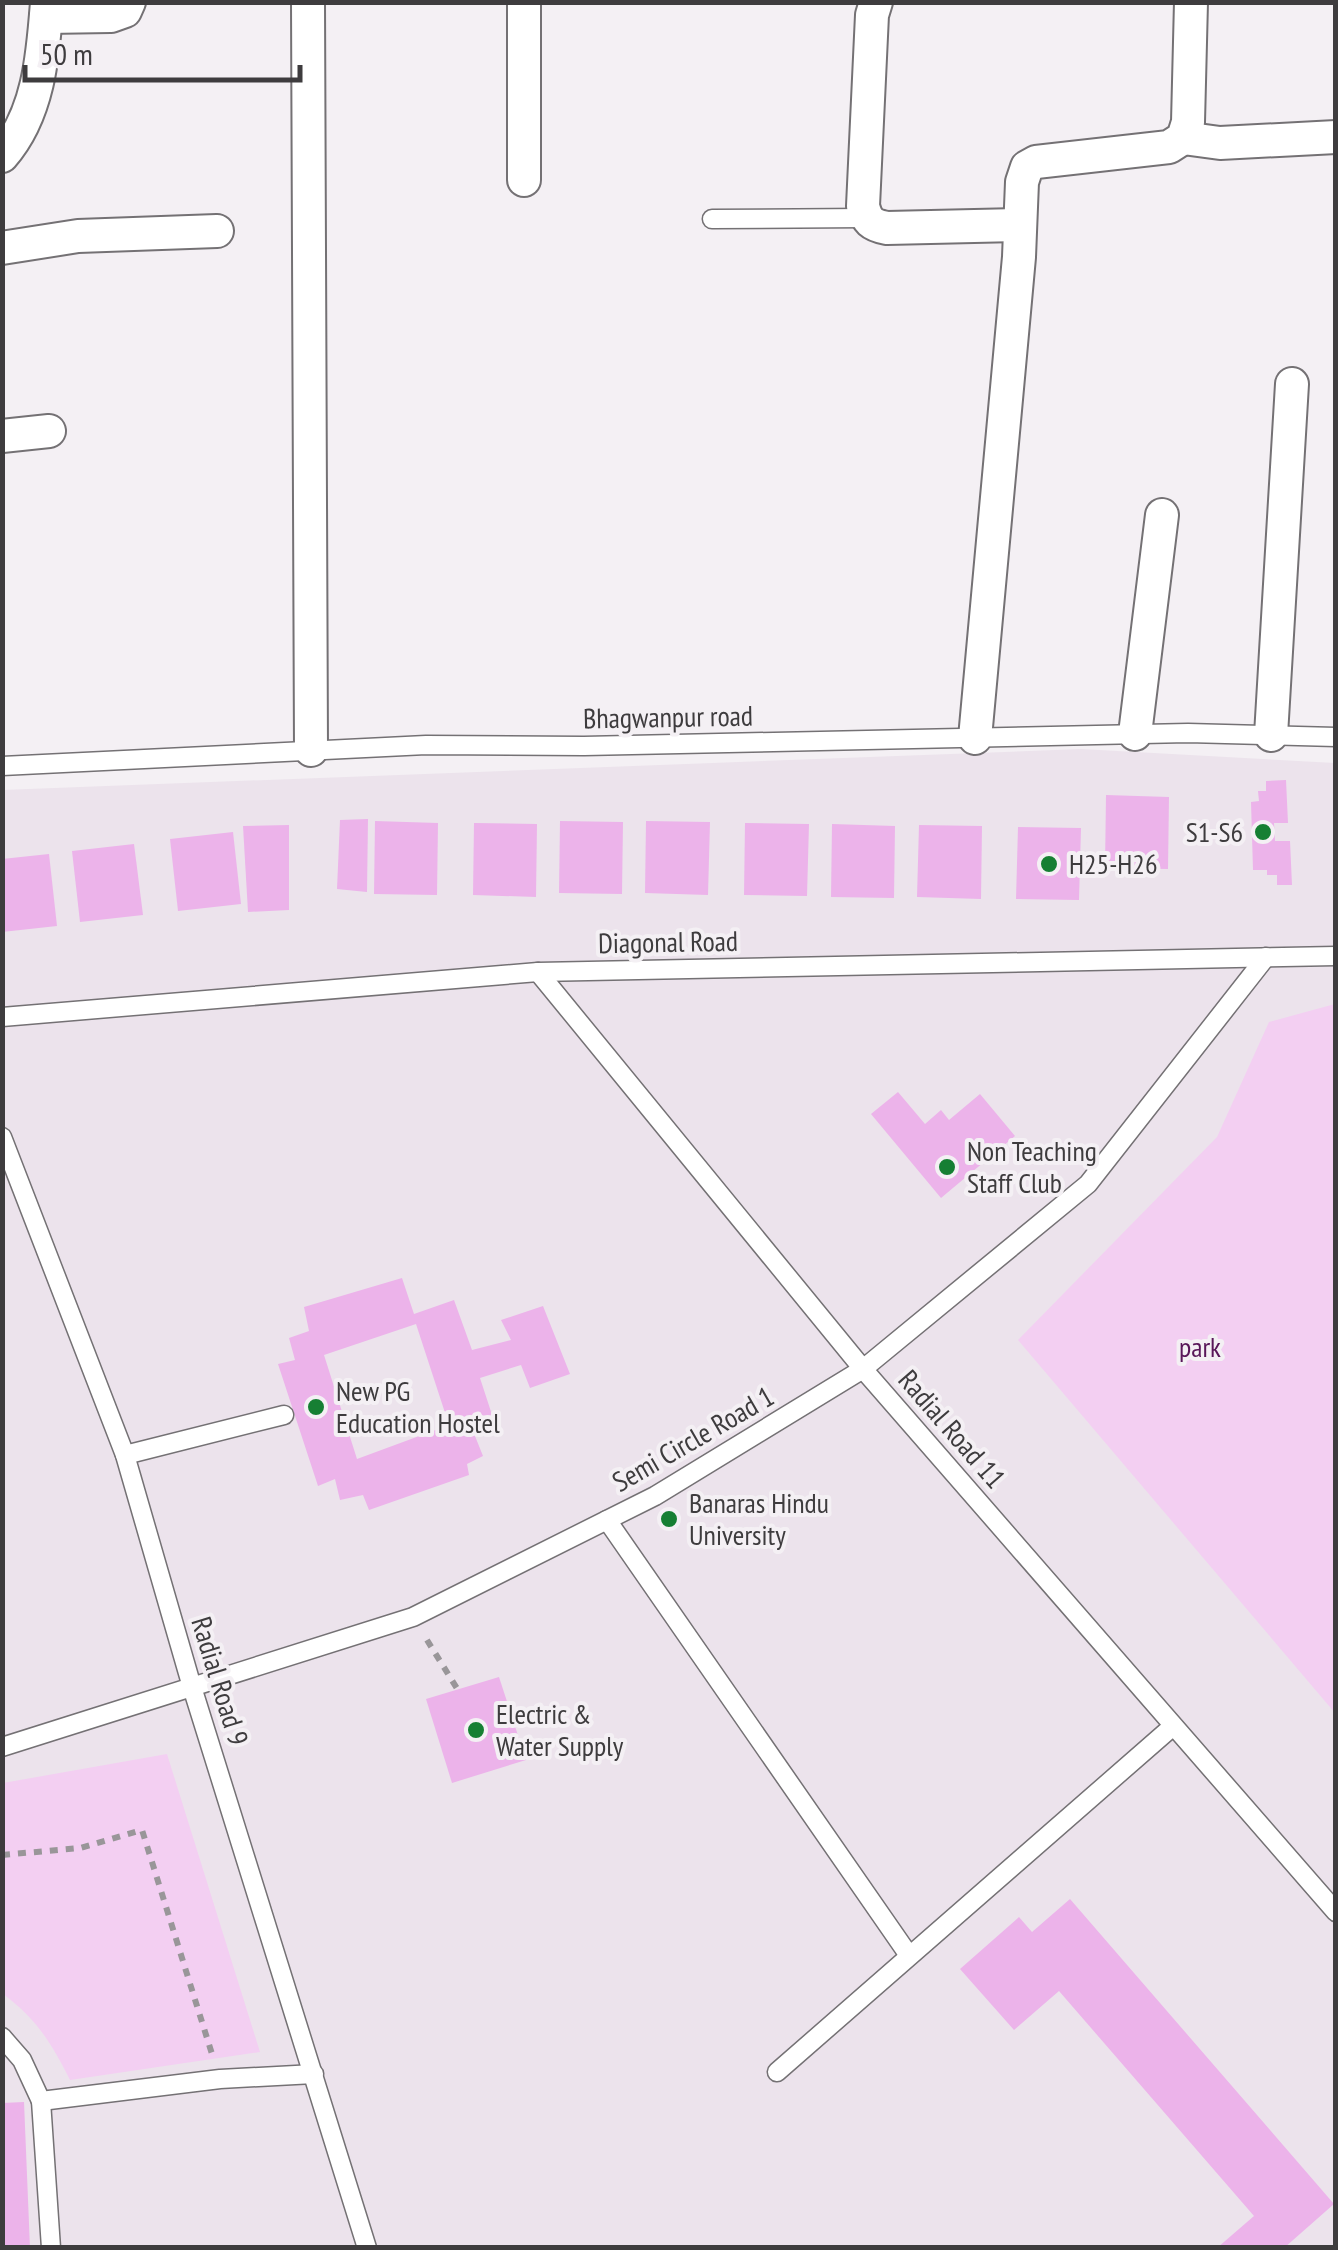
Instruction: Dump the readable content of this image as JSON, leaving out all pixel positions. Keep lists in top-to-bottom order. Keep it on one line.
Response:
{"streets":{"lane":["Bhagwanpur road","Diagonal Road","Radial Road 11","Semi Circle Road 1","Radial Road 9"]},"crossings":[["Diagonal Road","Radial Road 11"],["Diagonal Road","Semi Circle Road 1"],["Radial Road 11","Semi Circle Road 1"],["Semi Circle Road 1","Radial Road 9"]],"parks":["park"],"places":["S1-S6","H25-H26","Non Teaching Staff Club","New PG Education Hostel","Banaras Hindu University","Electric & Water Supply"],"scale_bar":"50 m"}
